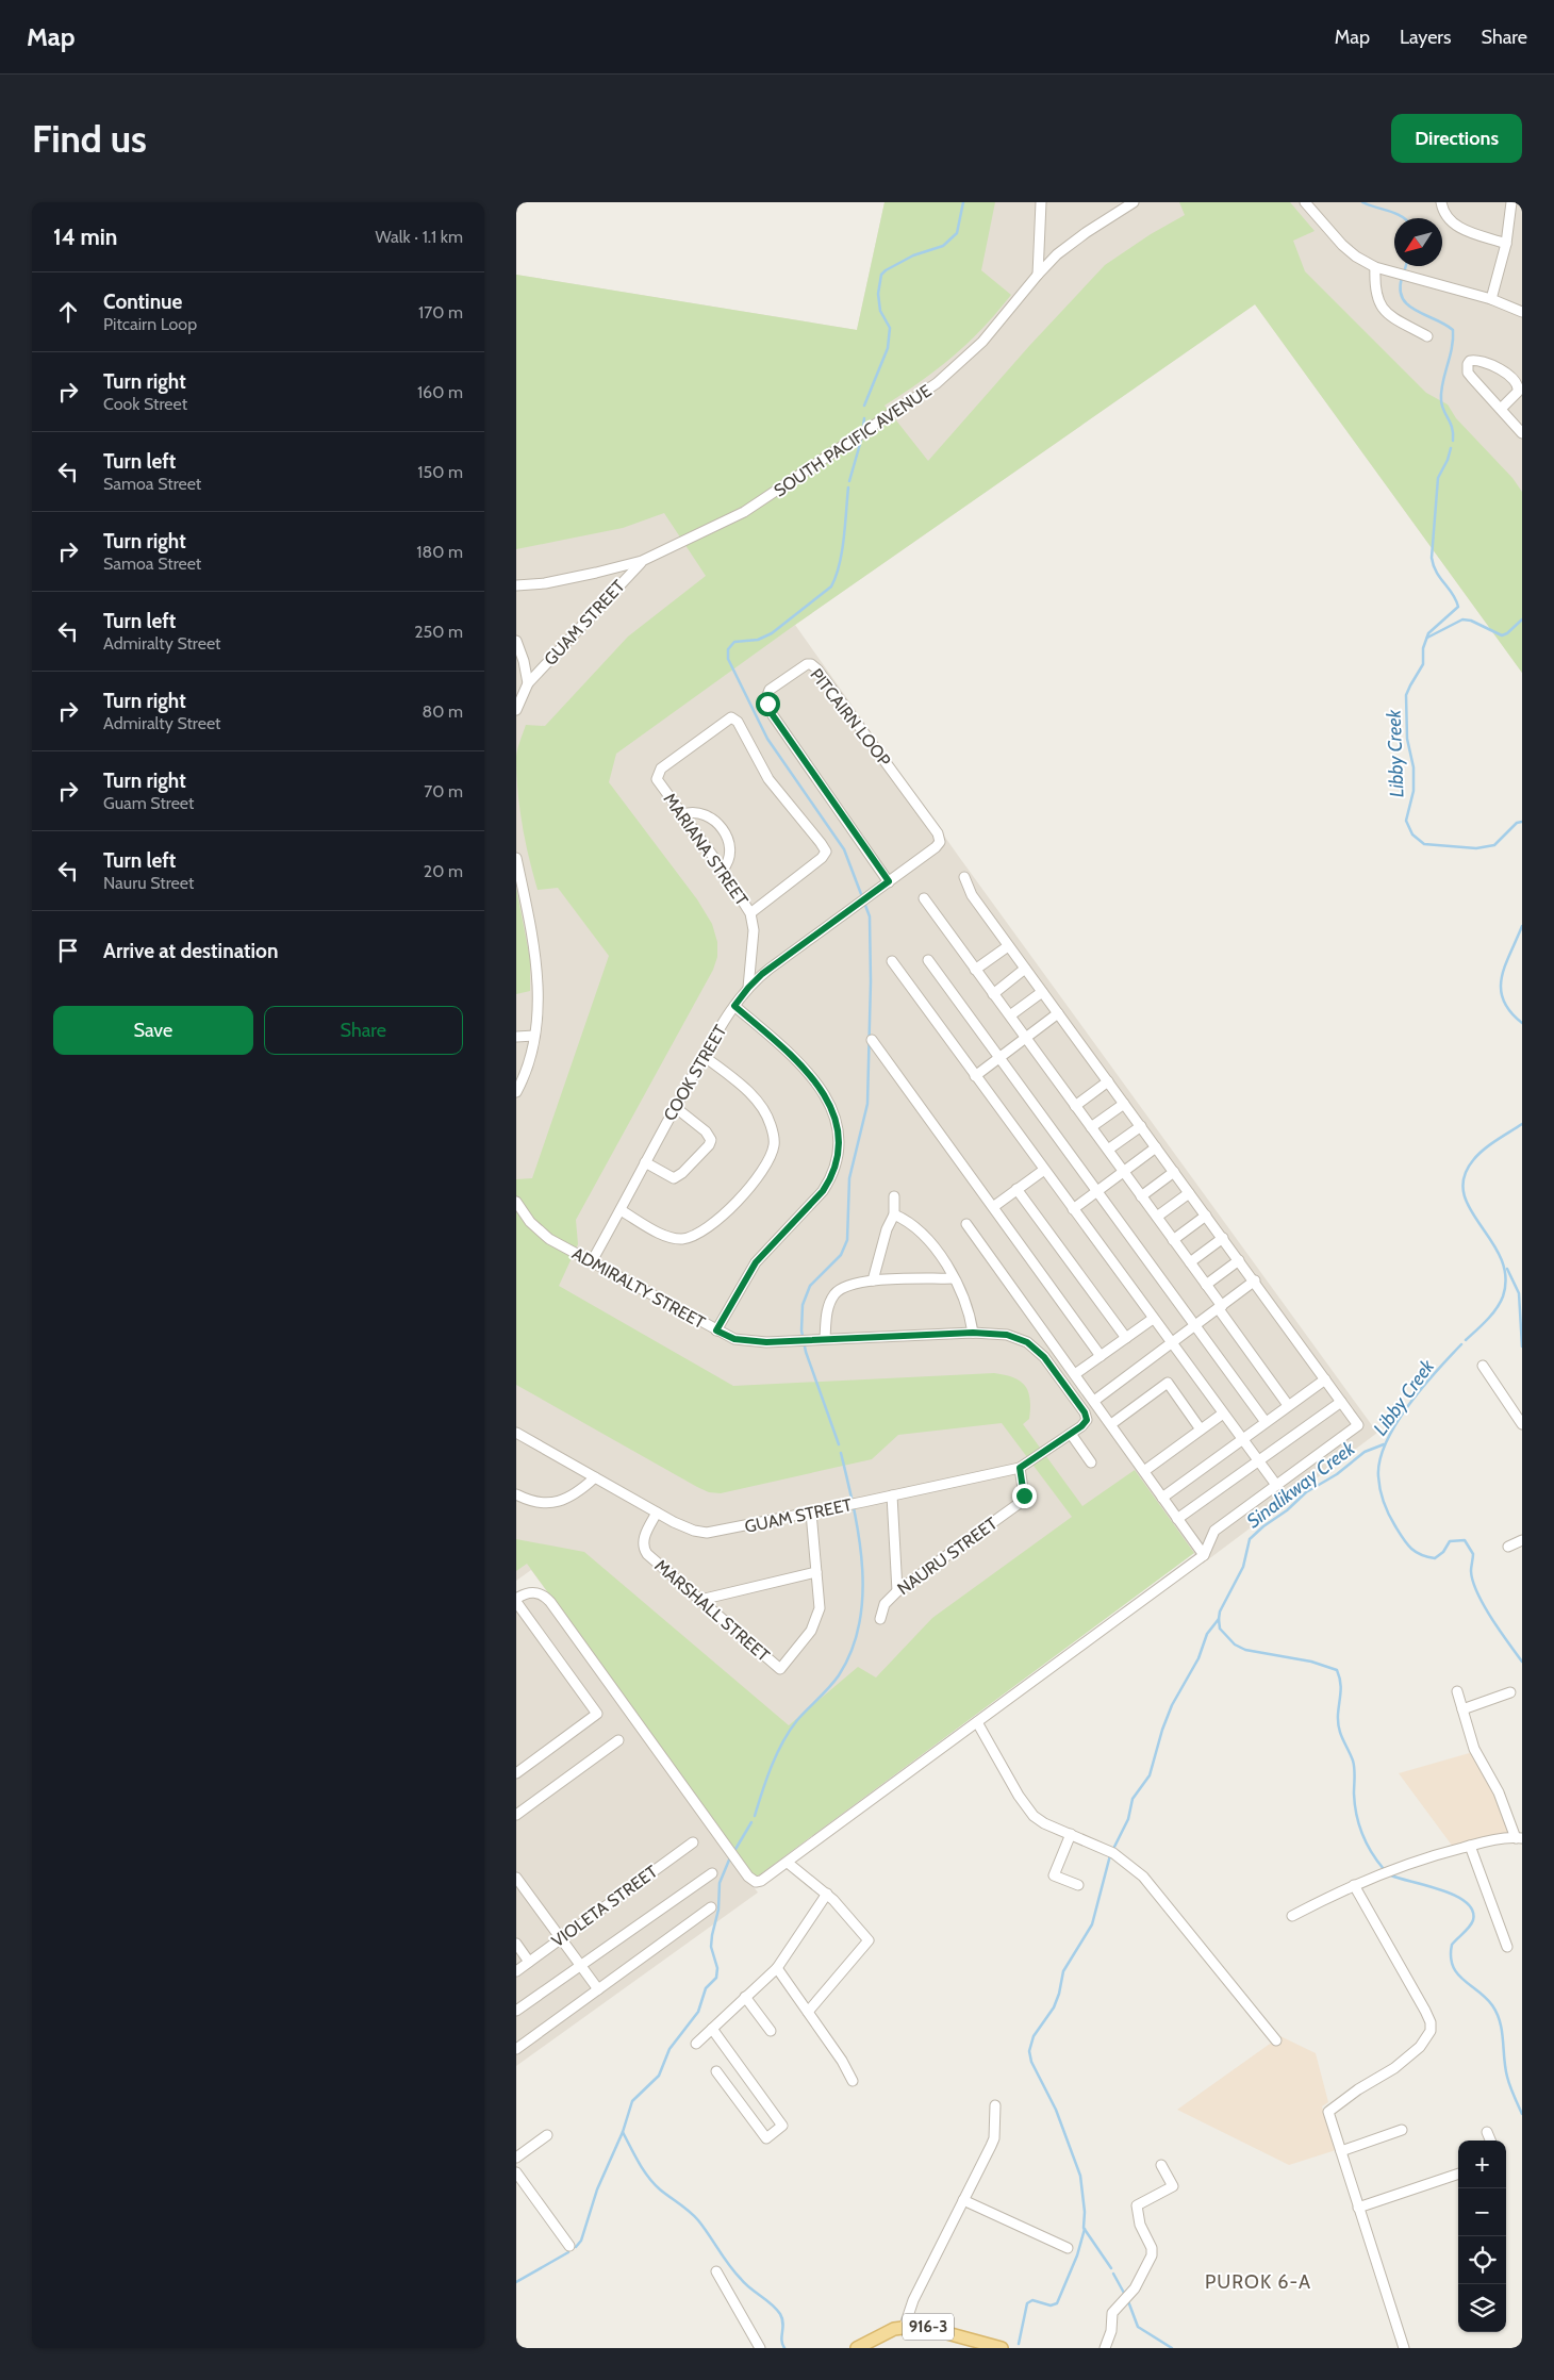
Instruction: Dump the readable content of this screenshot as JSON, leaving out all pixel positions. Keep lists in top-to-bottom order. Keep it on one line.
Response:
{"streets":{"main road":["916-3"],"street":["SOUTH PACIFIC AVENUE","GUAM STREET","PITCAIRN LOOP","MARIANA STREET","COOK STREET","ADMIRALTY STREET","NAURU STREET","MARSHALL STREET","VIOLETA STREET"]},"crossings":[["SOUTH PACIFIC AVENUE","GUAM STREET"],["GUAM STREET","ADMIRALTY STREET"],["GUAM STREET","NAURU STREET"],["GUAM STREET","MARSHALL STREET"],["PITCAIRN LOOP","COOK STREET"],["MARIANA STREET","COOK STREET"],["COOK STREET","ADMIRALTY STREET"]],"districts":["PUROK 6-A"],"water":["Libby Creek","Sinalikway Creek"],"north":"bottom left","page":{"header":"Map","nav":["Map","Layers","Share"],"buttons":["Directions",["Save","Share"]],"title":"Find us","heading":["14 min","Walk · 1.1 km"],"list":[["Continue","Pitcairn Loop","170 m"],["Turn right","Cook Street","160 m"],["Turn left","Samoa Street","150 m"],["Turn right","Samoa Street","180 m"],["Turn left","Admiralty Street","250 m"],["Turn right","Admiralty Street","80 m"],["Turn right","Guam Street","70 m"],["Turn left","Nauru Street","20 m"],"Arrive at destination"],"map_buttons":["+","−"]}}
